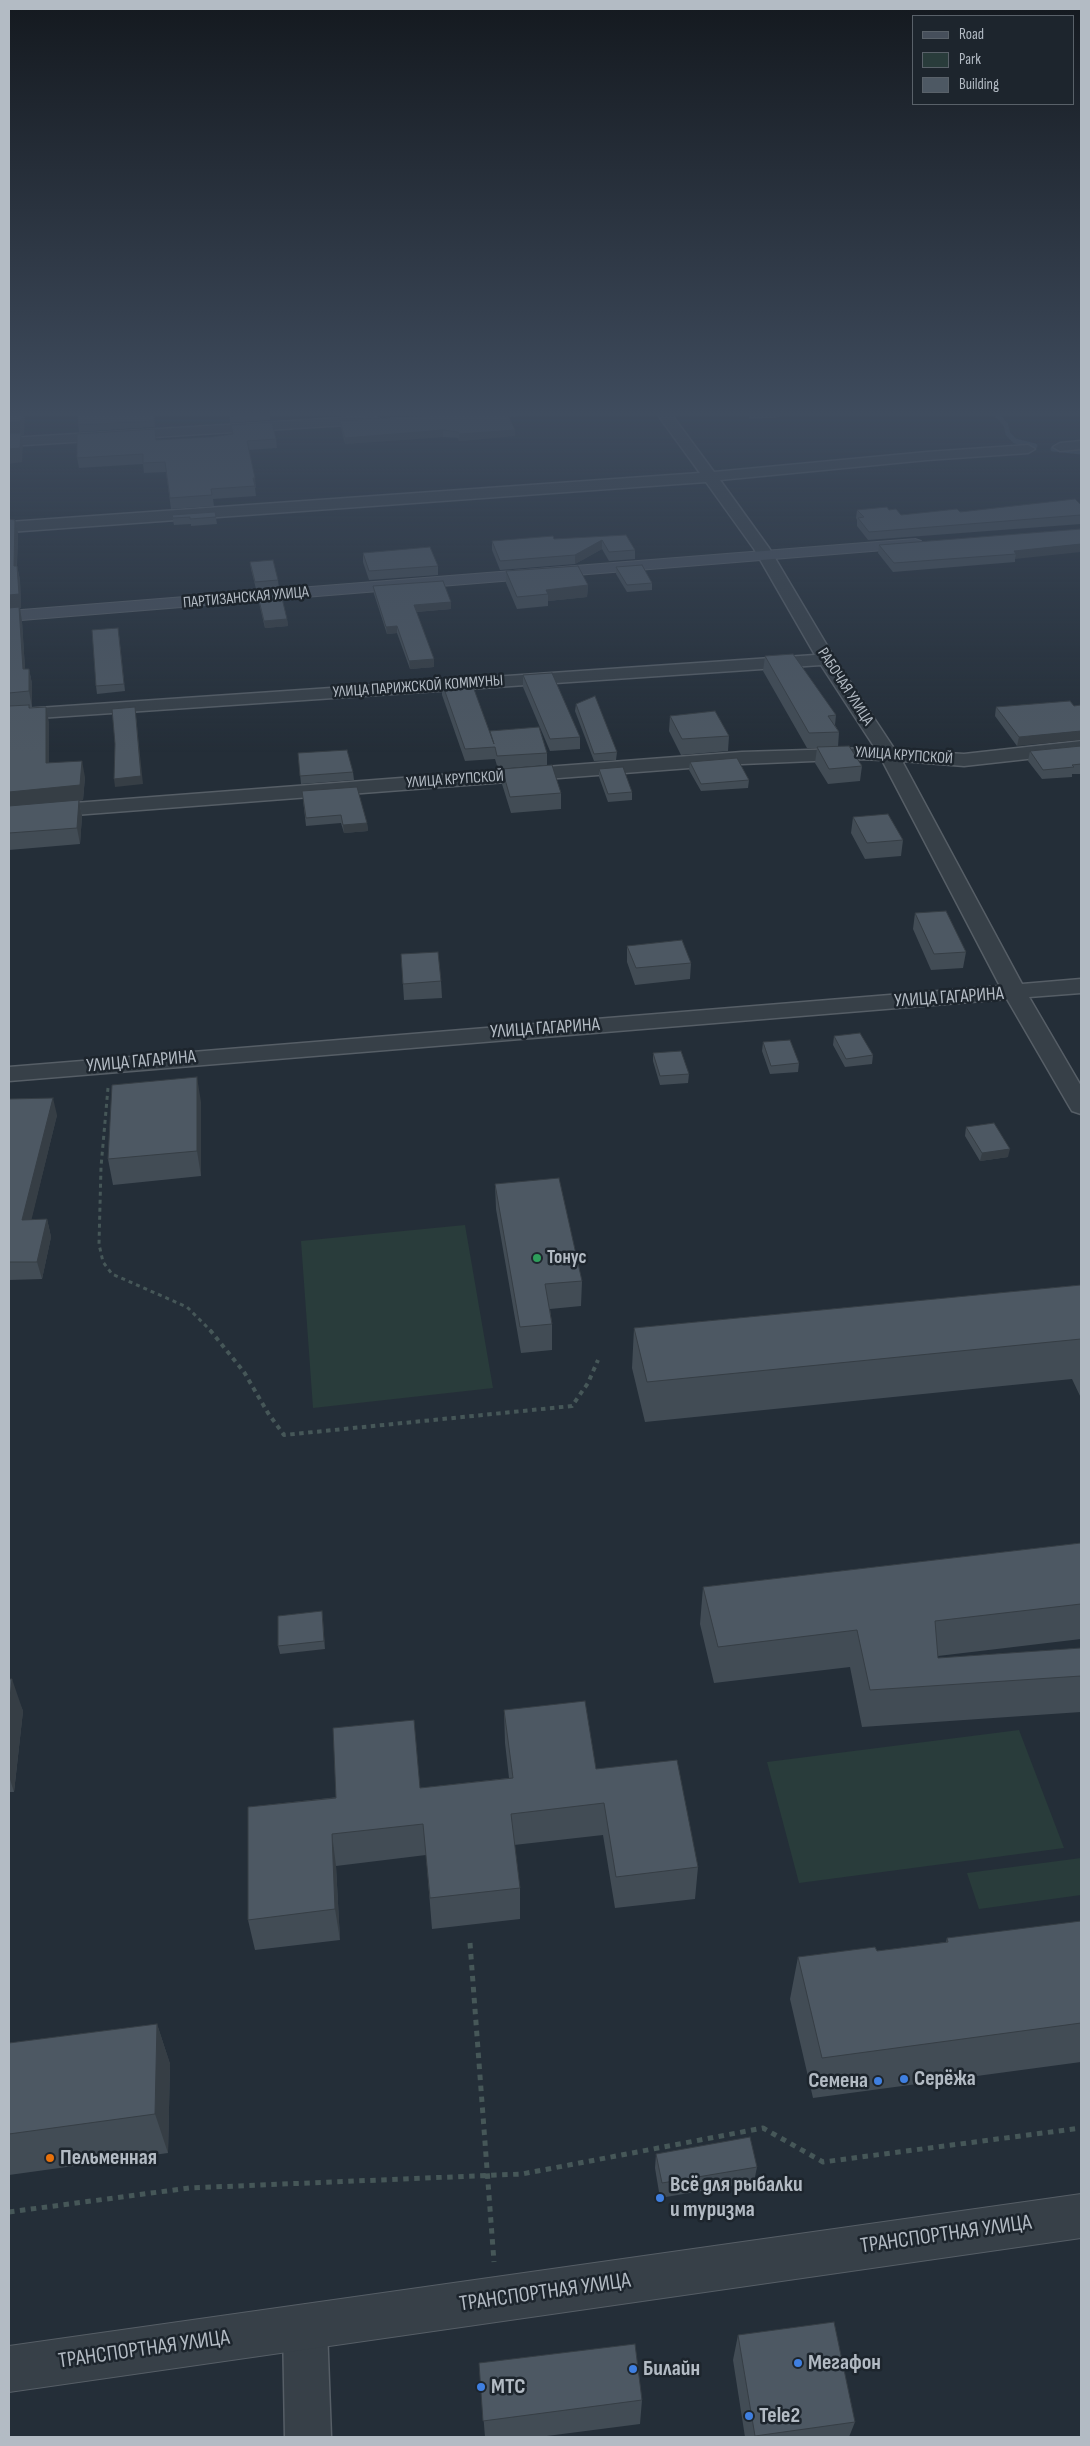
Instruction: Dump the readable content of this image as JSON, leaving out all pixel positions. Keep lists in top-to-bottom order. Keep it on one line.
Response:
{"streets":{"main road":["ПАРТИЗАНСКАЯ УЛИЦА"],"street":["УЛИЦА ПАРИЖСКОЙ КОММУНЫ","РАБОЧАЯ УЛИЦА","УЛИЦА КРУПСКОЙ","УЛИЦА ГАГАРИНА","ТРАНСПОРТНАЯ УЛИЦА"]},"crossings":[["ПАРТИЗАНСКАЯ УЛИЦА","РАБОЧАЯ УЛИЦА"],["УЛИЦА ПАРИЖСКОЙ КОММУНЫ","РАБОЧАЯ УЛИЦА"],["РАБОЧАЯ УЛИЦА","УЛИЦА КРУПСКОЙ"],["РАБОЧАЯ УЛИЦА","УЛИЦА ГАГАРИНА"]],"places":["Тонус","Серёжа","Семена","Пельменная","Всё для рыбалки и туризма","Мегафон","Билайн","МТС","Tele2"],"legend":["Road","Park","Building"]}
